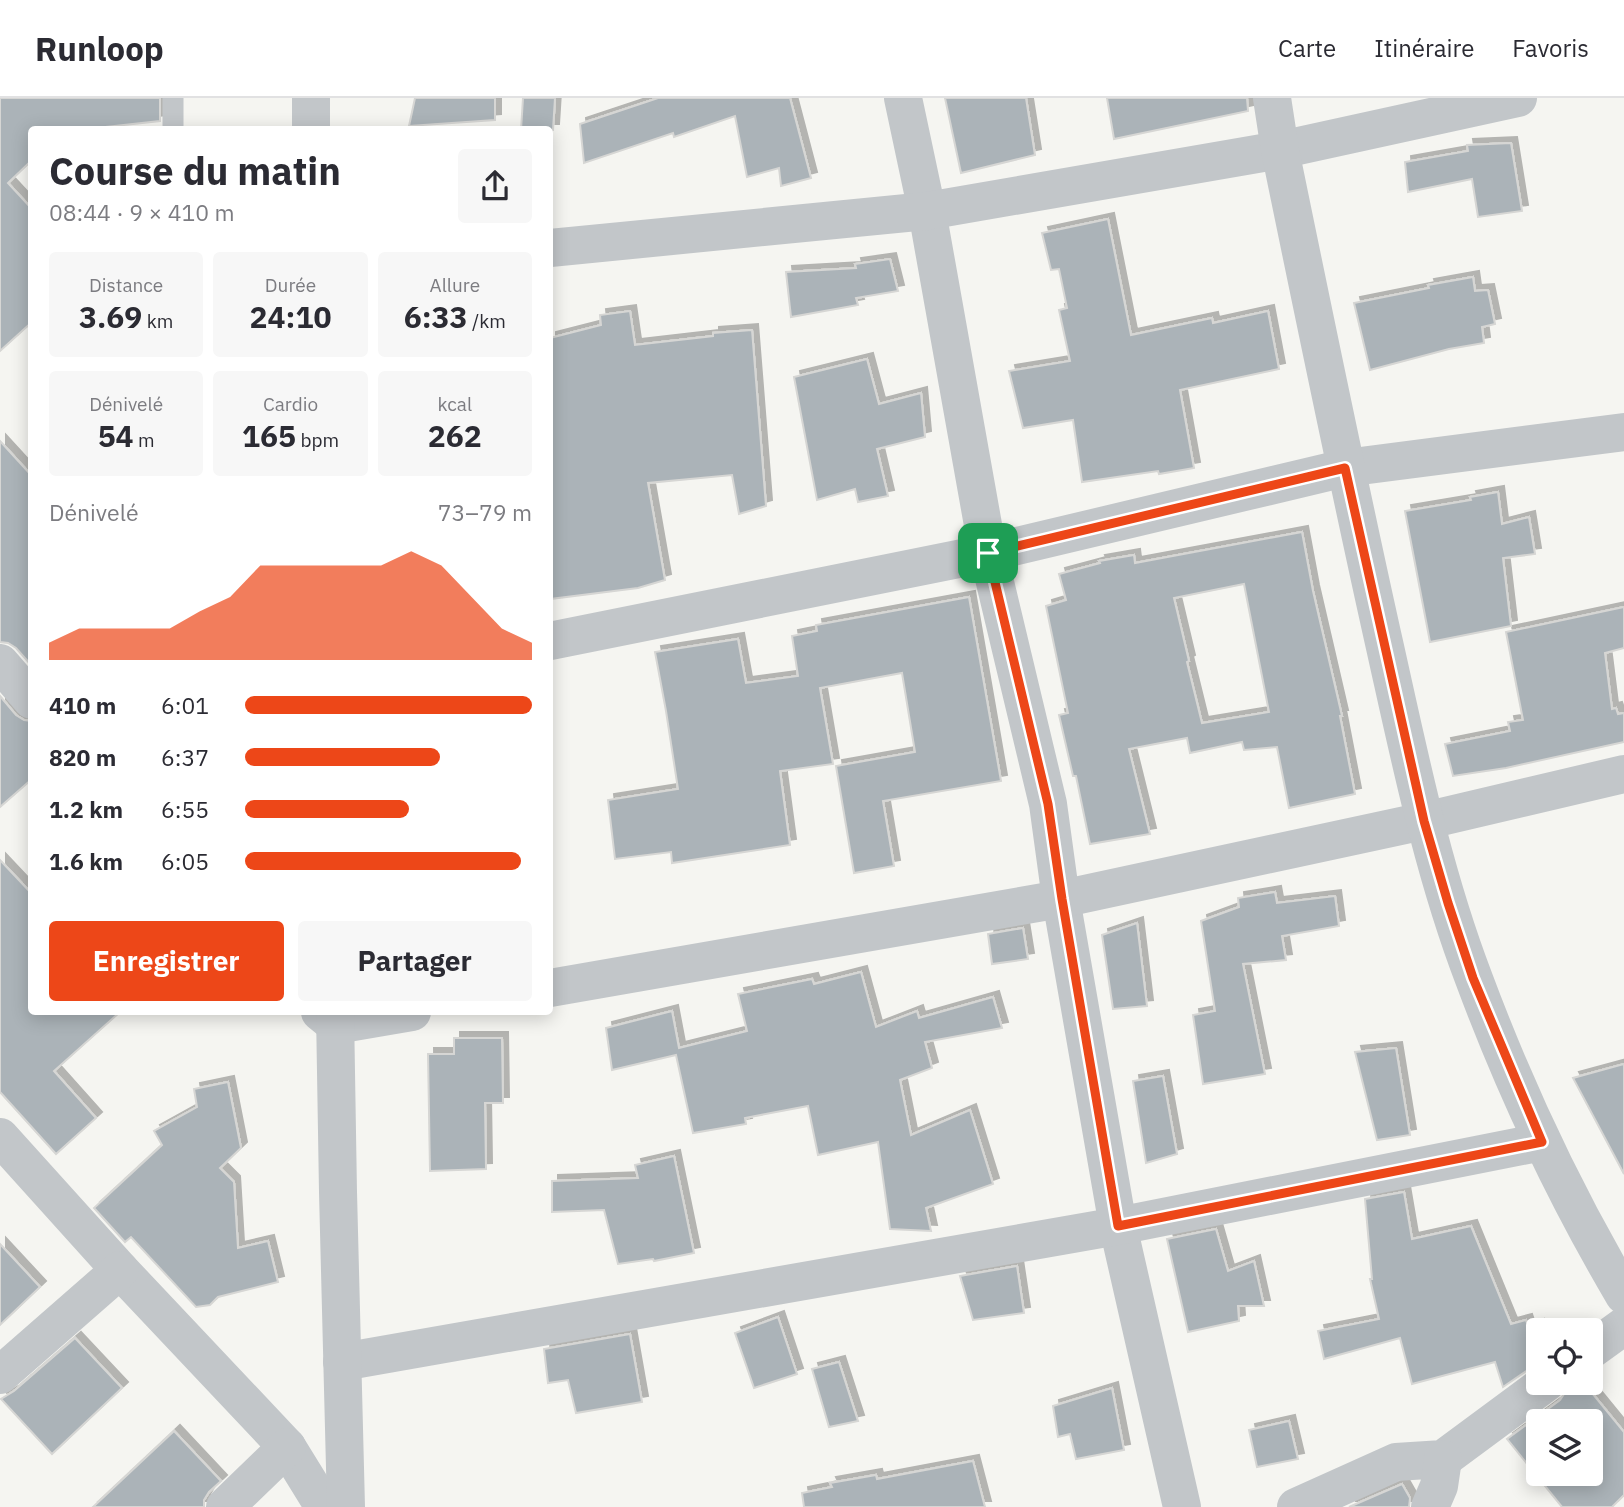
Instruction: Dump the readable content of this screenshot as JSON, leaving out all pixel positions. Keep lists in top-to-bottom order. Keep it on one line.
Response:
{"page":{"header":"Runloop","nav":["Carte","Itinéraire","Favoris"],"heading":["Course du matin","08:44 · 9 × 410 m"],"stats":[["Distance","3.69 km"],["Durée","24:10"],["Allure","6:33 /km"],["Dénivelé","54 m"],["Cardio","165 bpm"],["kcal","262"]],"chart":["Dénivelé","73–79 m"],"list":[{"name":"410 m","note":"6:01"},{"name":"820 m","note":"6:37"},{"name":"1.2 km","note":"6:55"},{"name":"1.6 km","note":"6:05"}],"buttons":["Enregistrer","Partager"]}}
